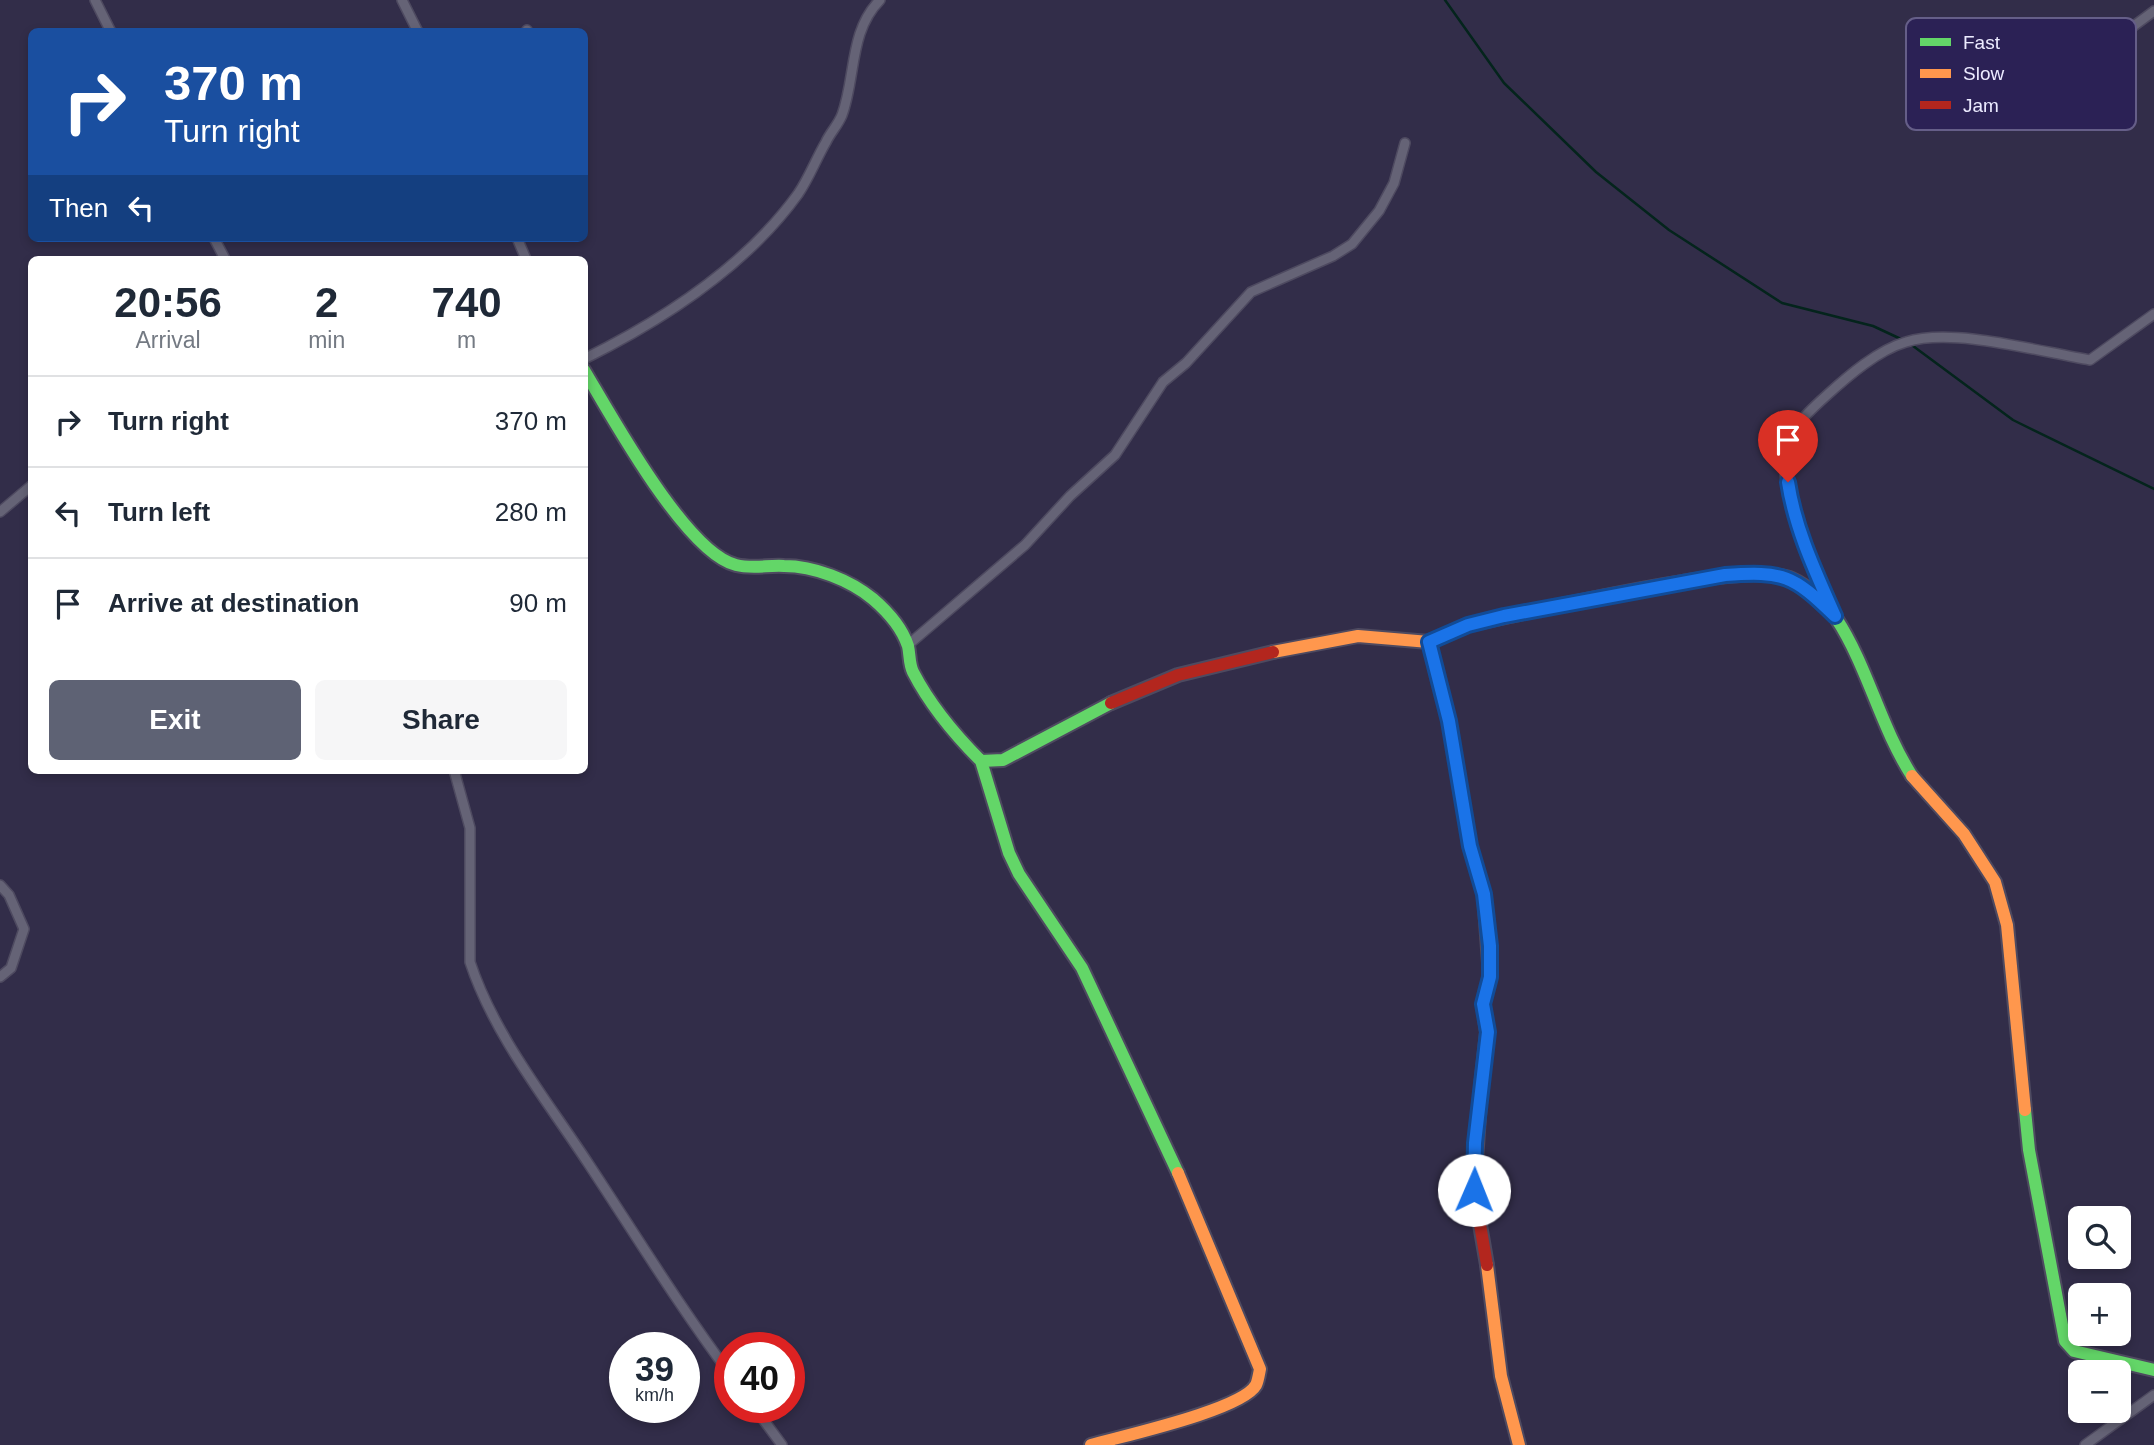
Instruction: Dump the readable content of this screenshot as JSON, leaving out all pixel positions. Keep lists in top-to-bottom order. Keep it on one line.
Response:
{"legend":["Fast","Slow","Jam"],"page":{"turn":["370 m","Turn right"],"then":"Then","eta":["20:56","Arrival","2","min","740","m"],"list":[{"name":"Turn right","value":"370 m"},{"name":"Turn left","value":"280 m"},{"name":"Arrive at destination","value":"90 m"}],"buttons":["Exit","Share"],"map_buttons":["+","−"],"speed":"39 km/h","limit":"40"}}
